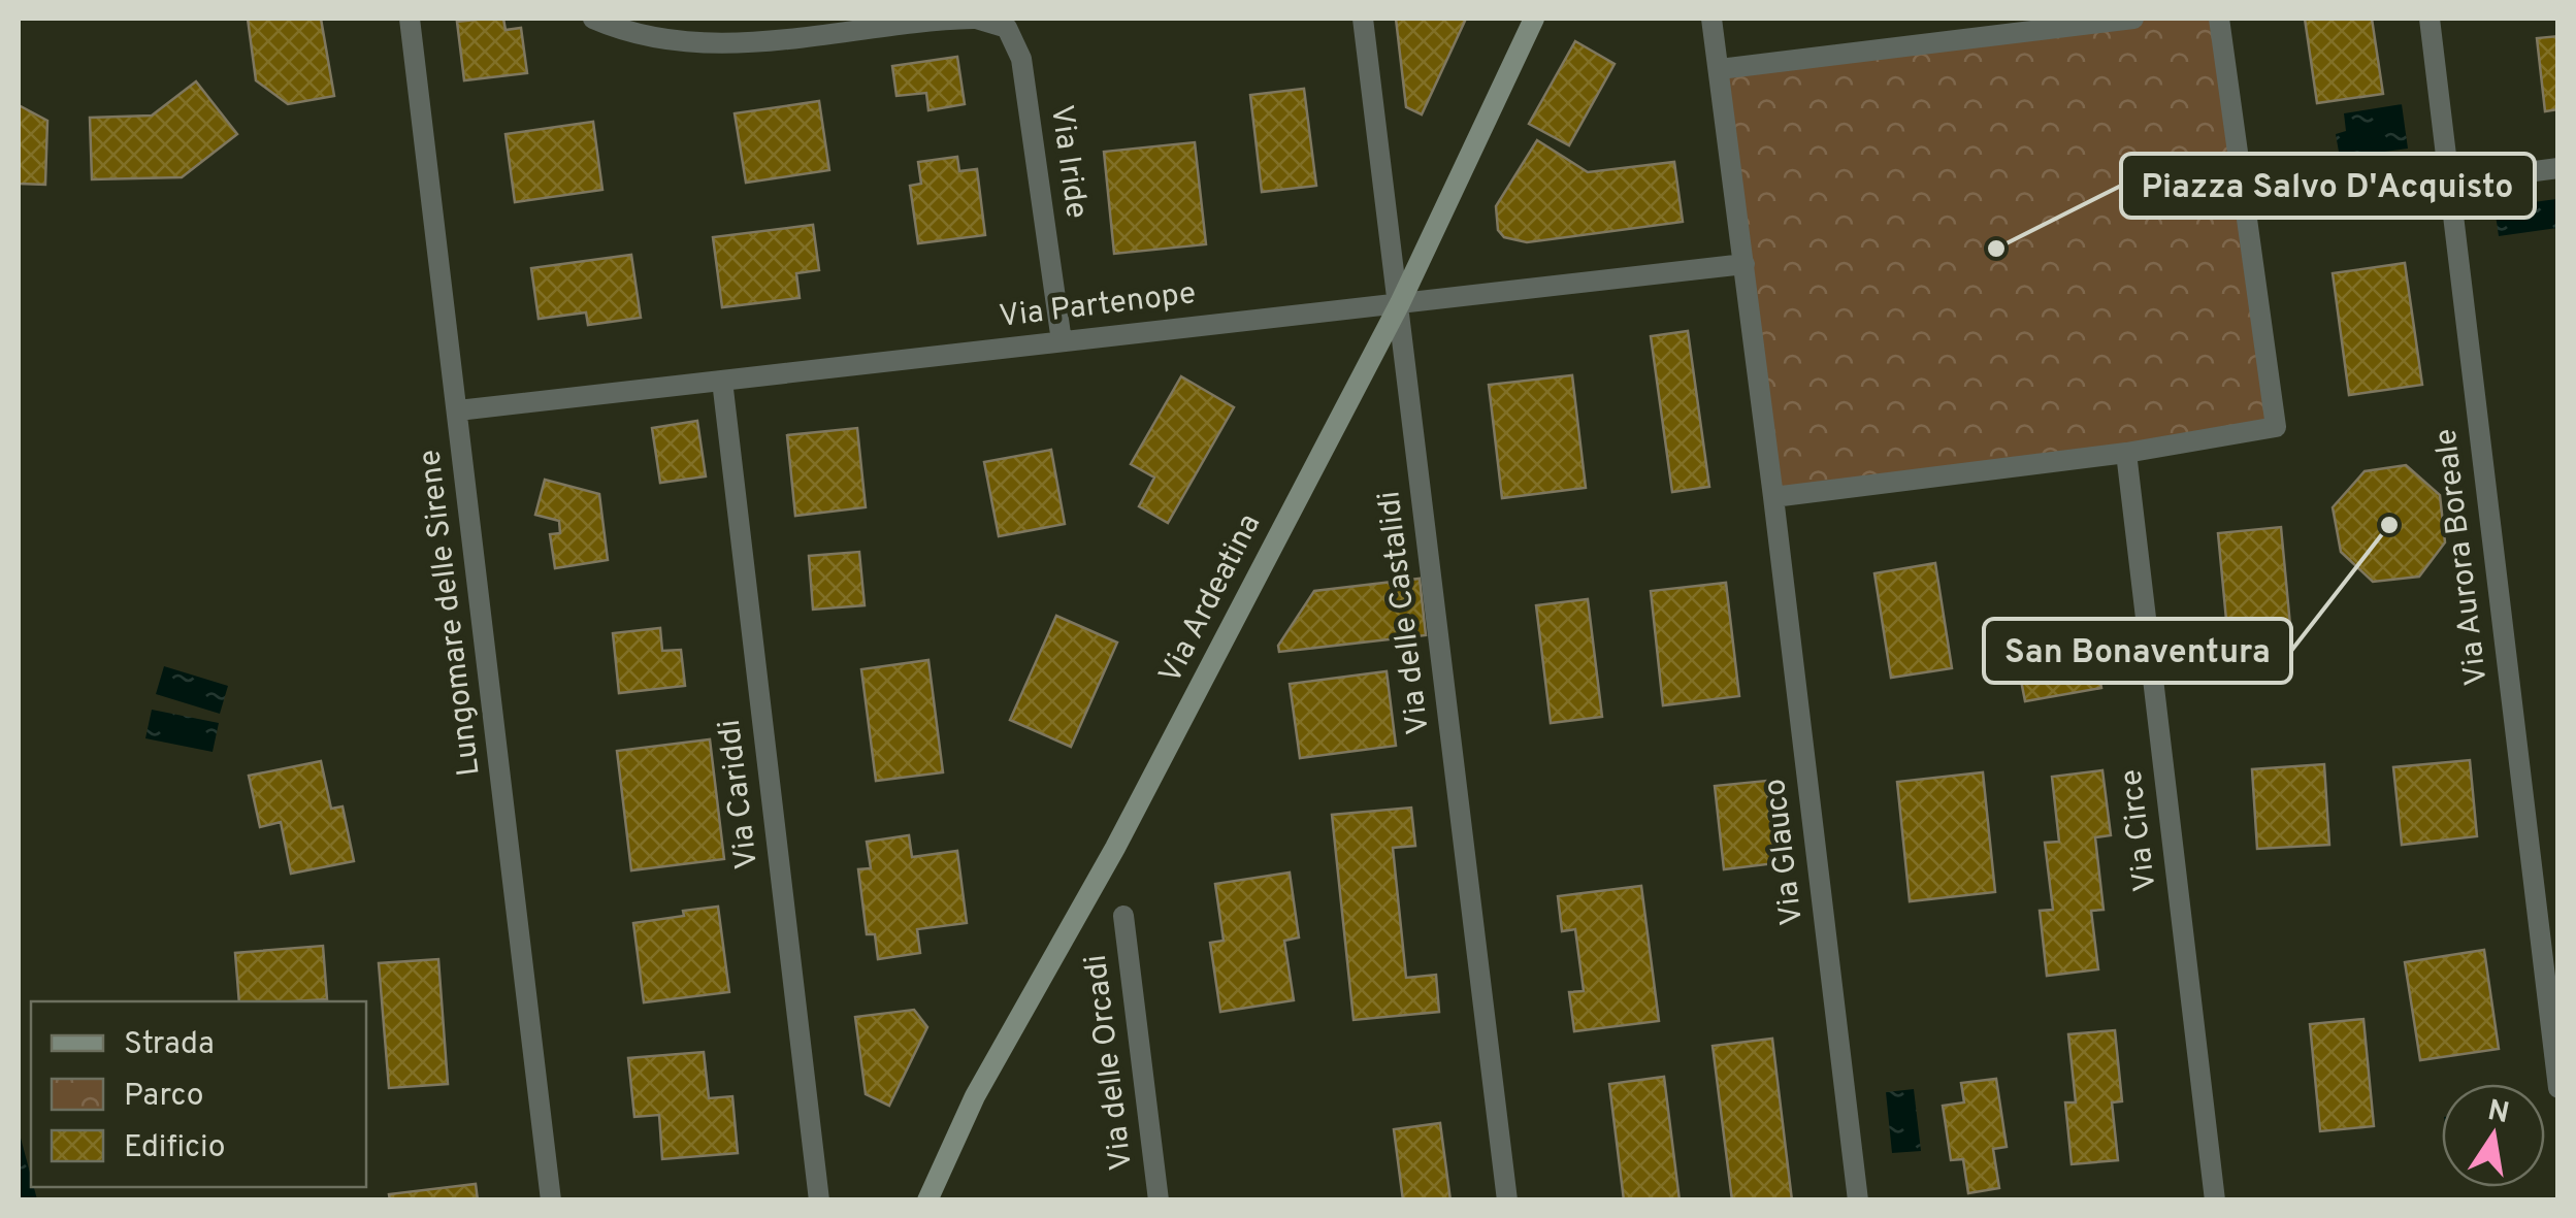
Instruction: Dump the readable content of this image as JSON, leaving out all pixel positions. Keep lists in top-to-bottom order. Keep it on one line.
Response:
{"streets":{"main road":["Via Ardeatina"],"street":["Via Iride","Via Partenope","Via Aurora Boreale","Lungomare delle Sirene","Via delle Castalidi","Via Cariddi","Via Circe","Via Glauco","Via delle Orcadi"]},"crossings":[["Via Iride","Via Partenope"],["Via Partenope","Via Ardeatina"],["Via Partenope","Lungomare delle Sirene"],["Via Partenope","Via delle Castalidi"],["Via Partenope","Via Cariddi"],["Via Partenope","Via Glauco"],["Via Ardeatina","Via delle Castalidi"]],"places":["Piazza Salvo D'Acquisto","San Bonaventura"],"legend":["Strada","Parco","Edificio"],"north":"top"}
